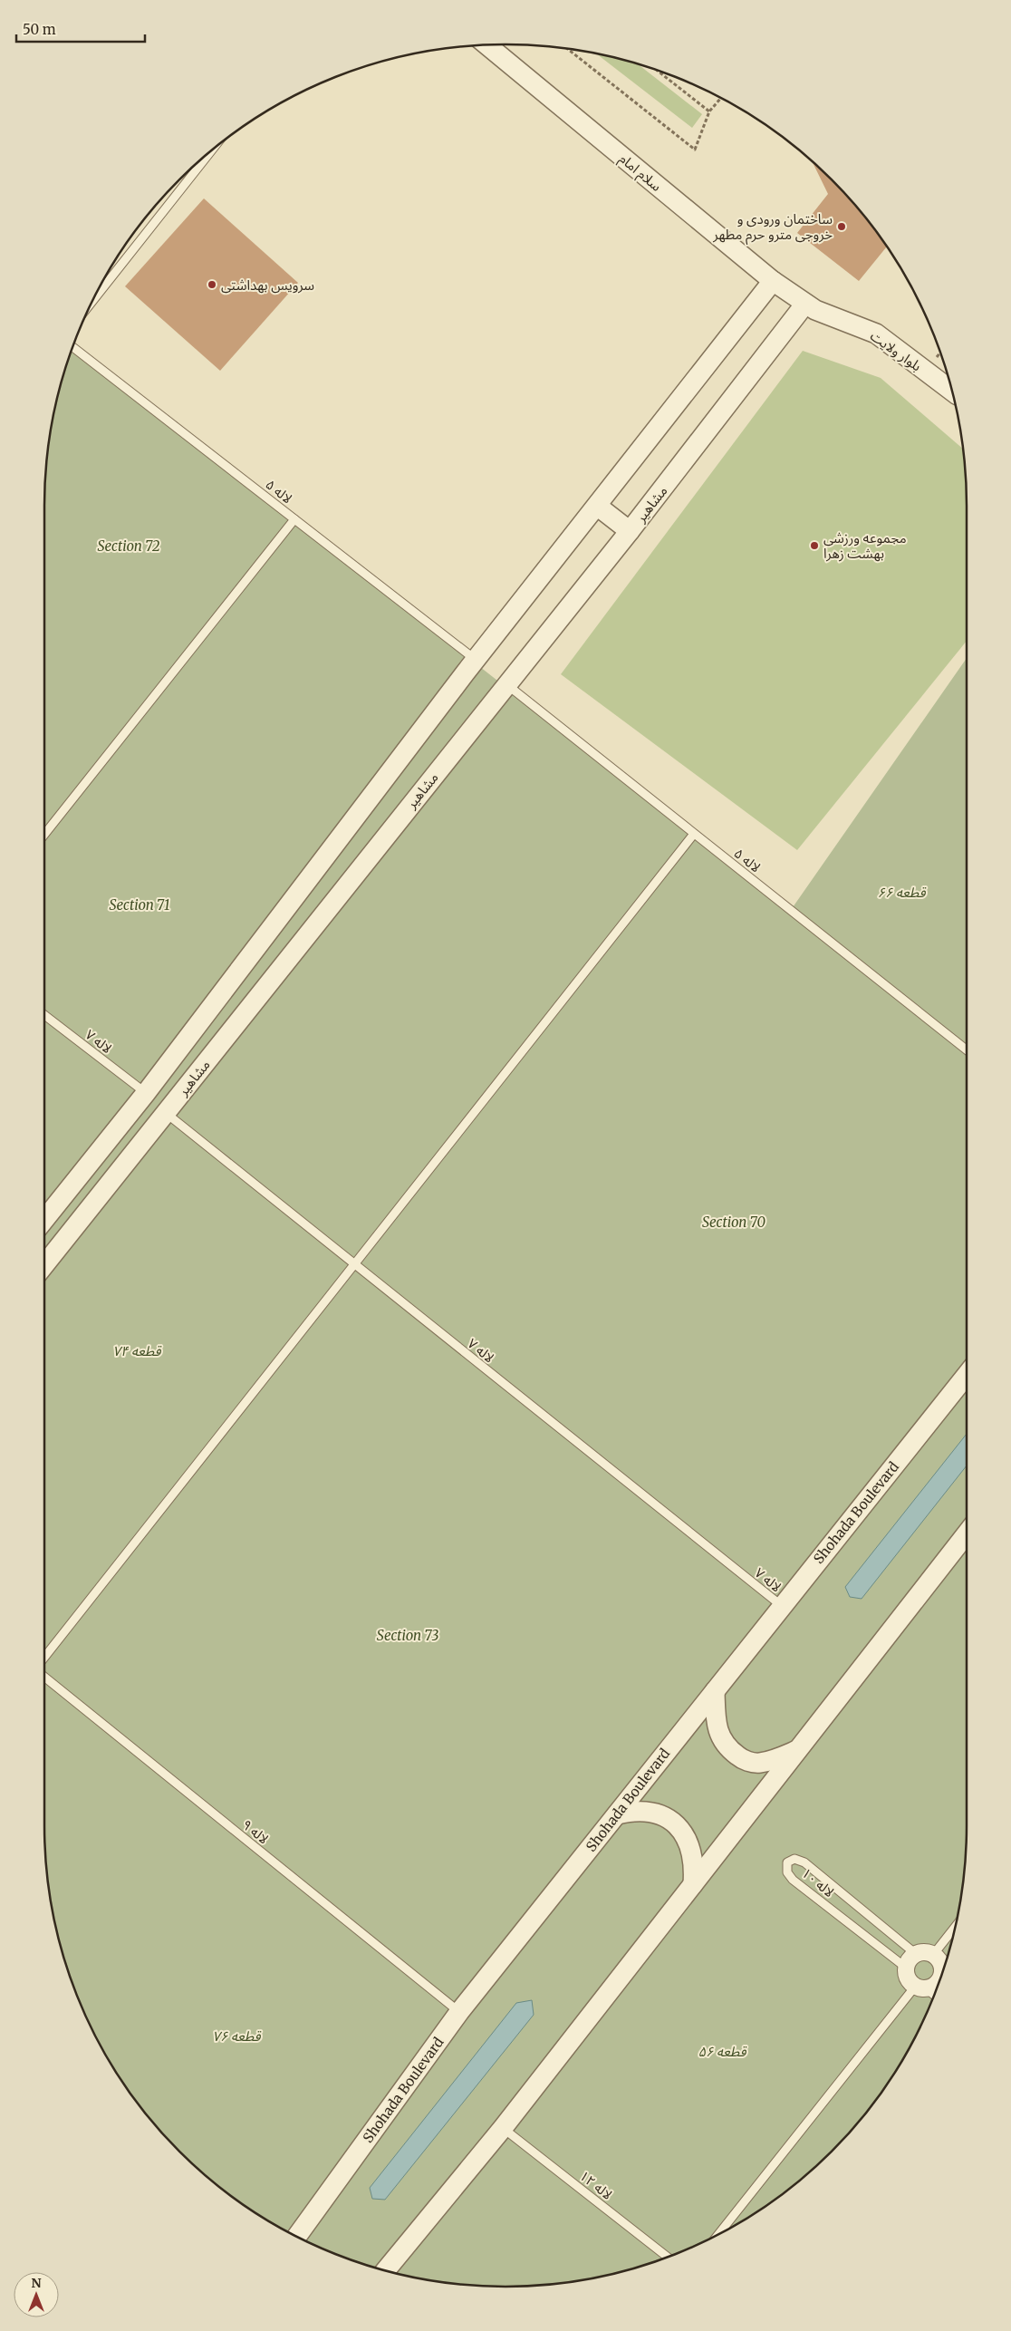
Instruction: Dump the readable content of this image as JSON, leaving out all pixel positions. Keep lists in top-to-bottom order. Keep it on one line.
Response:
{"streets":{"street":["سلام امام","بلوار ولایت","مشاهیر","Shohada Boulevard"],"lane":["لاله ۵","لاله ۷","لاله ۹","لاله ۱۰","لاله ۱۲"]},"crossings":[["سلام امام","بلوار ولایت"],["سلام امام","مشاهیر"],["بلوار ولایت","مشاهیر"],["لاله ۵","مشاهیر"],["مشاهیر","لاله ۷"],["لاله ۷","Shohada Boulevard"],["Shohada Boulevard","لاله ۹"]],"parks":["Section 72","قطعه ۶۶","Section 71","Section 70","قطعه ۷۴","Section 73","قطعه ۷۶","قطعه ۵۶"],"places":["ساختمان ورودی و خروجی مترو حرم مطهر","سرویس بهداشتی","مجموعه ورزشی بهشت زهرا"],"scale_bar":"50 m","north":"top"}
